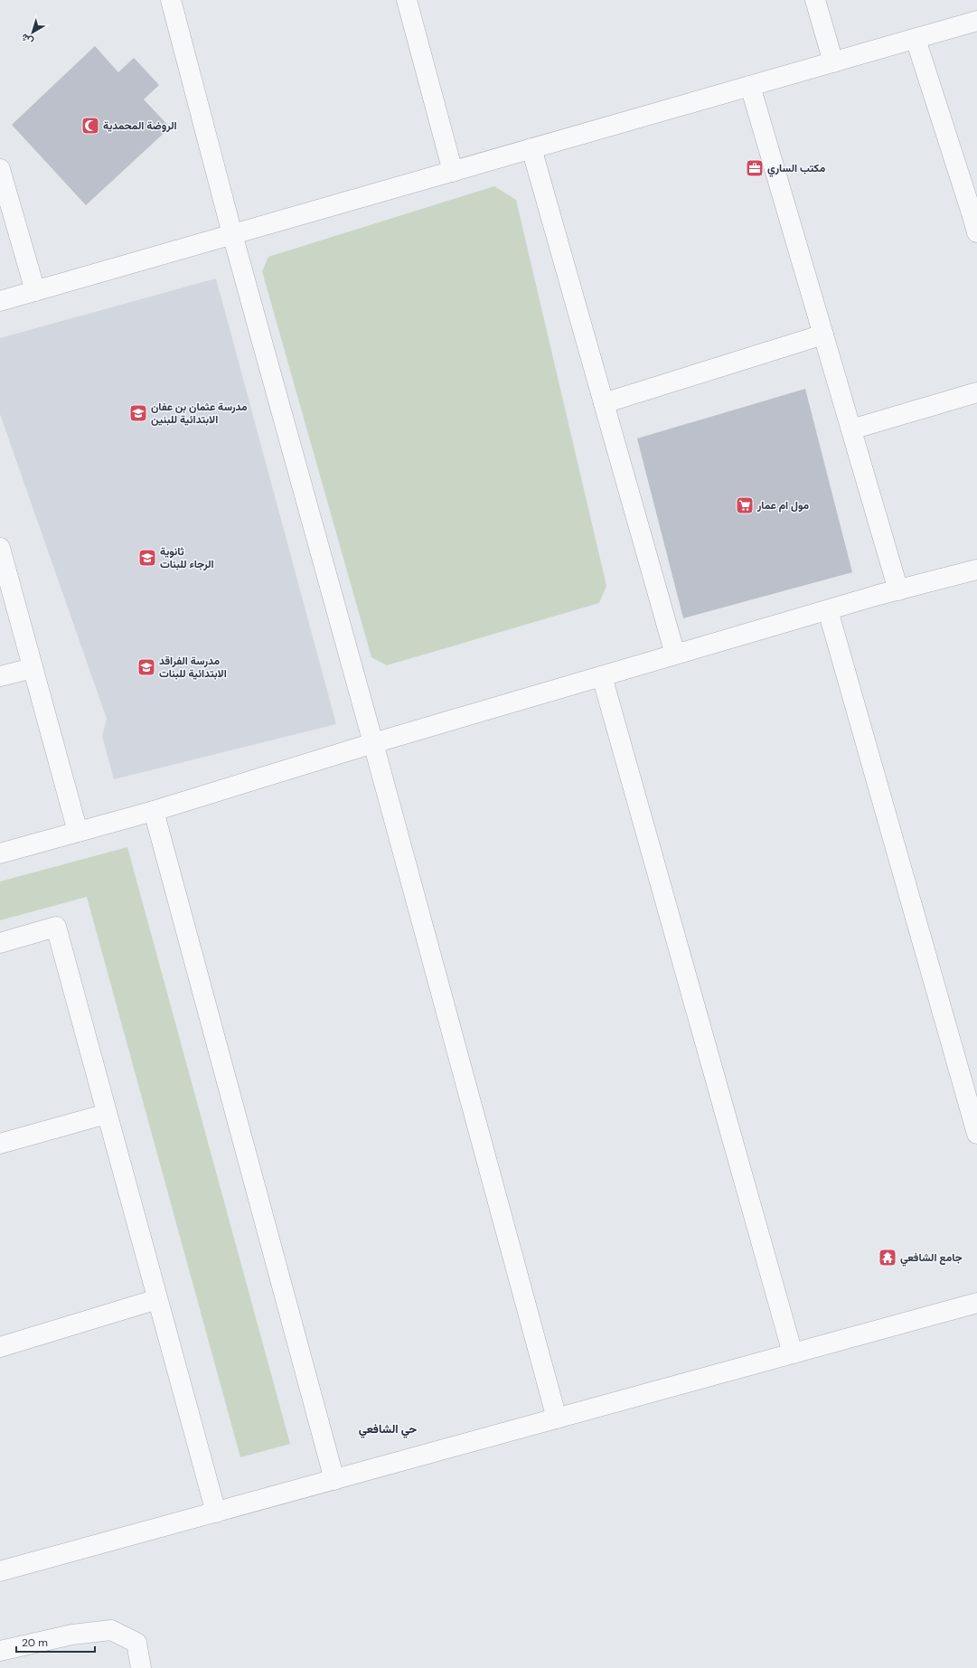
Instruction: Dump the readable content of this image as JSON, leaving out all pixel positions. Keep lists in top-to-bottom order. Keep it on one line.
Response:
{"districts":["حي الشافعي"],"places":{"mosque":["الروضة المحمدية"],"office":["مكتب الساري"],"school or university":["مدرسة عثمان بن عفان الابتدائية للبنين","ثانوية الرجاء للبنات","مدرسة الفراقد الابتدائية للبنات"],"supermarket":["مول ام عمار"],"temple":["جامع الشافعي"]},"scale_bar":"20 m","north":"bottom left"}
